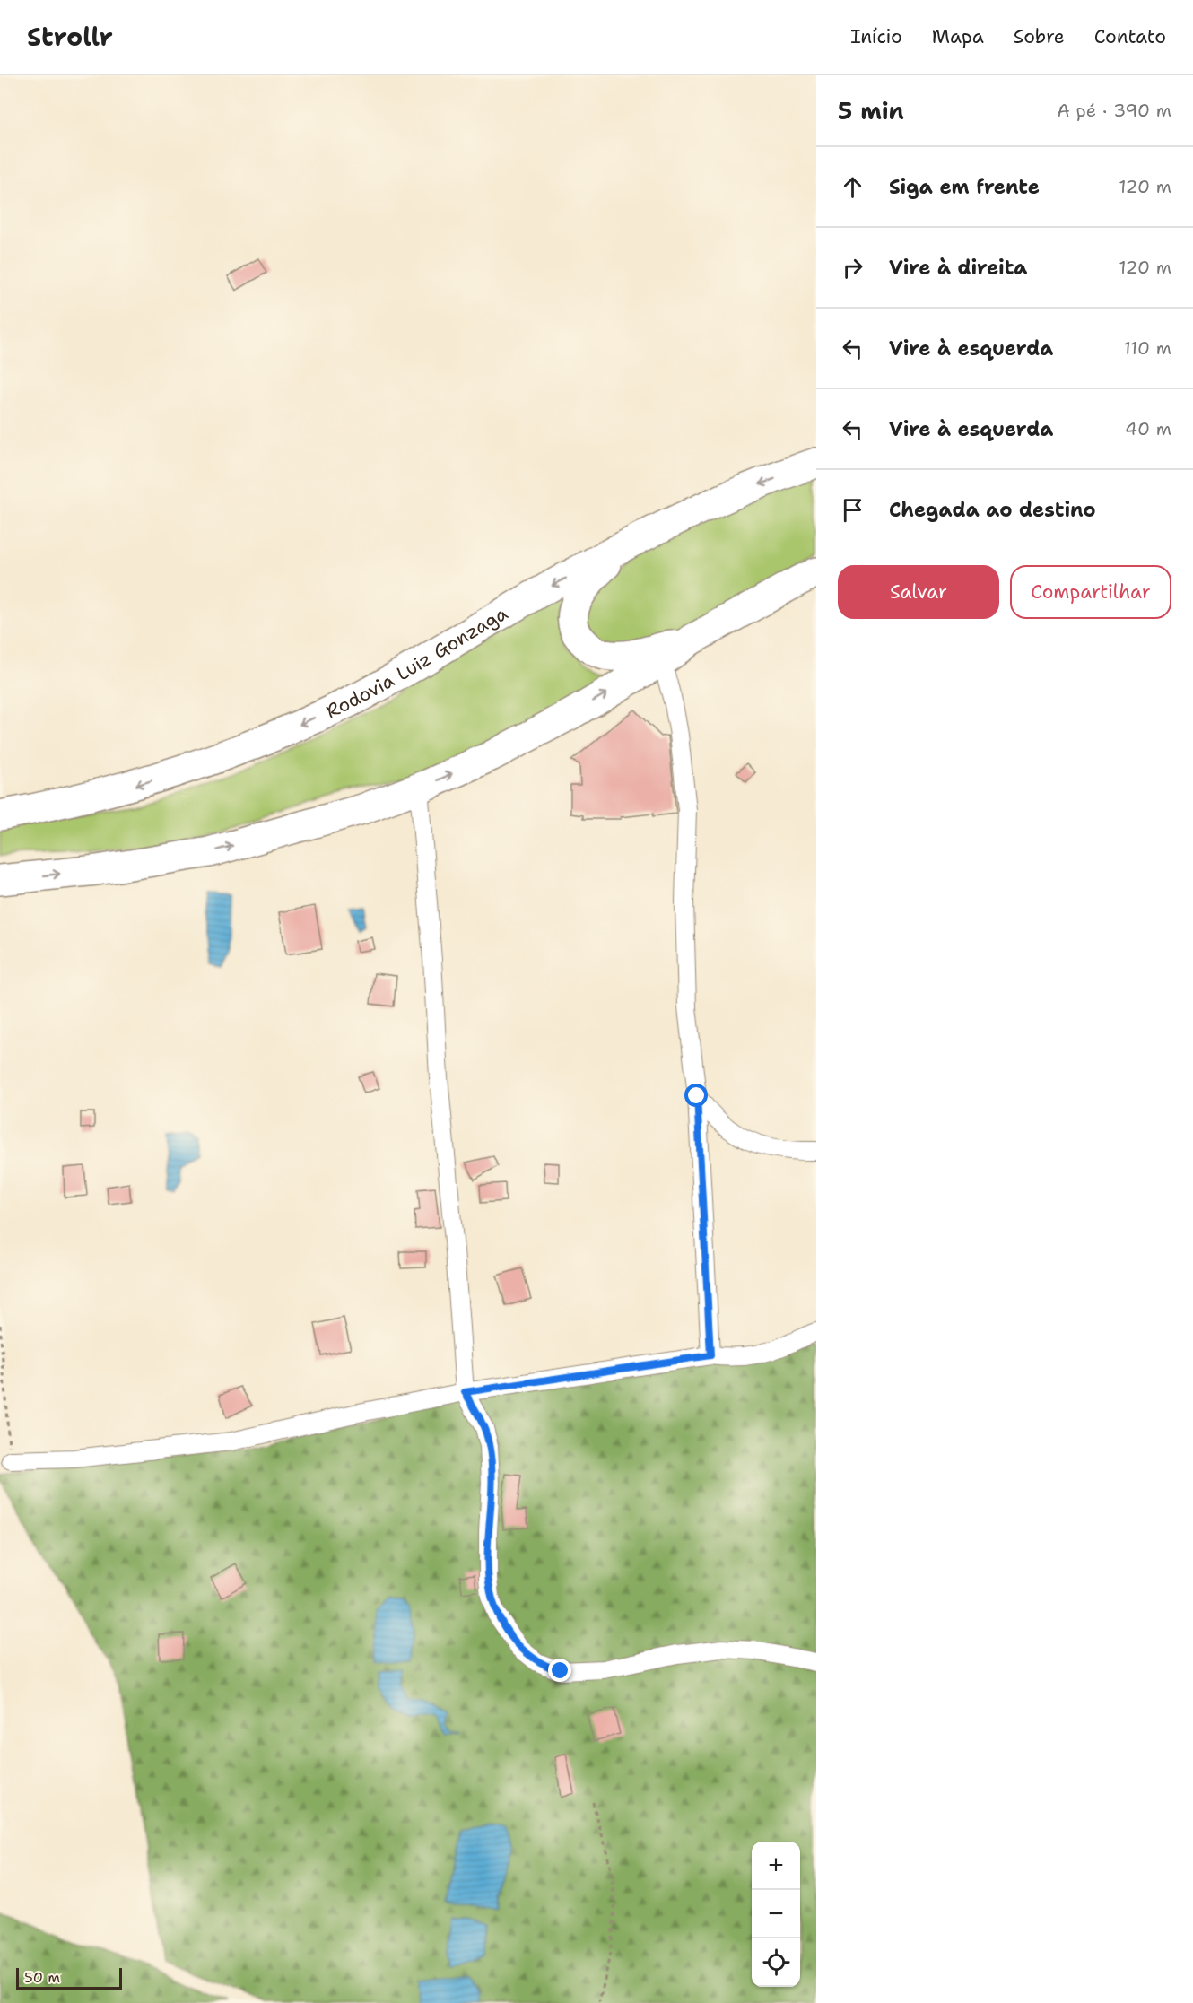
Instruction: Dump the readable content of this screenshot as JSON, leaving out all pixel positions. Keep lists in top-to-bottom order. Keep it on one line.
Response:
{"streets":{"highway":["Rodovia Luiz Gonzaga"]},"scale_bar":"50 m","page":{"header":"Strollr","nav":["Início","Mapa","Sobre","Contato"],"heading":["5 min","A pé · 390 m"],"list":[["Siga em frente","120 m"],["Vire à direita","120 m"],["Vire à esquerda","110 m"],["Vire à esquerda","40 m"],"Chegada ao destino"],"buttons":["Salvar","Compartilhar"],"map_buttons":["+","−"],"scale":"50 m"}}
